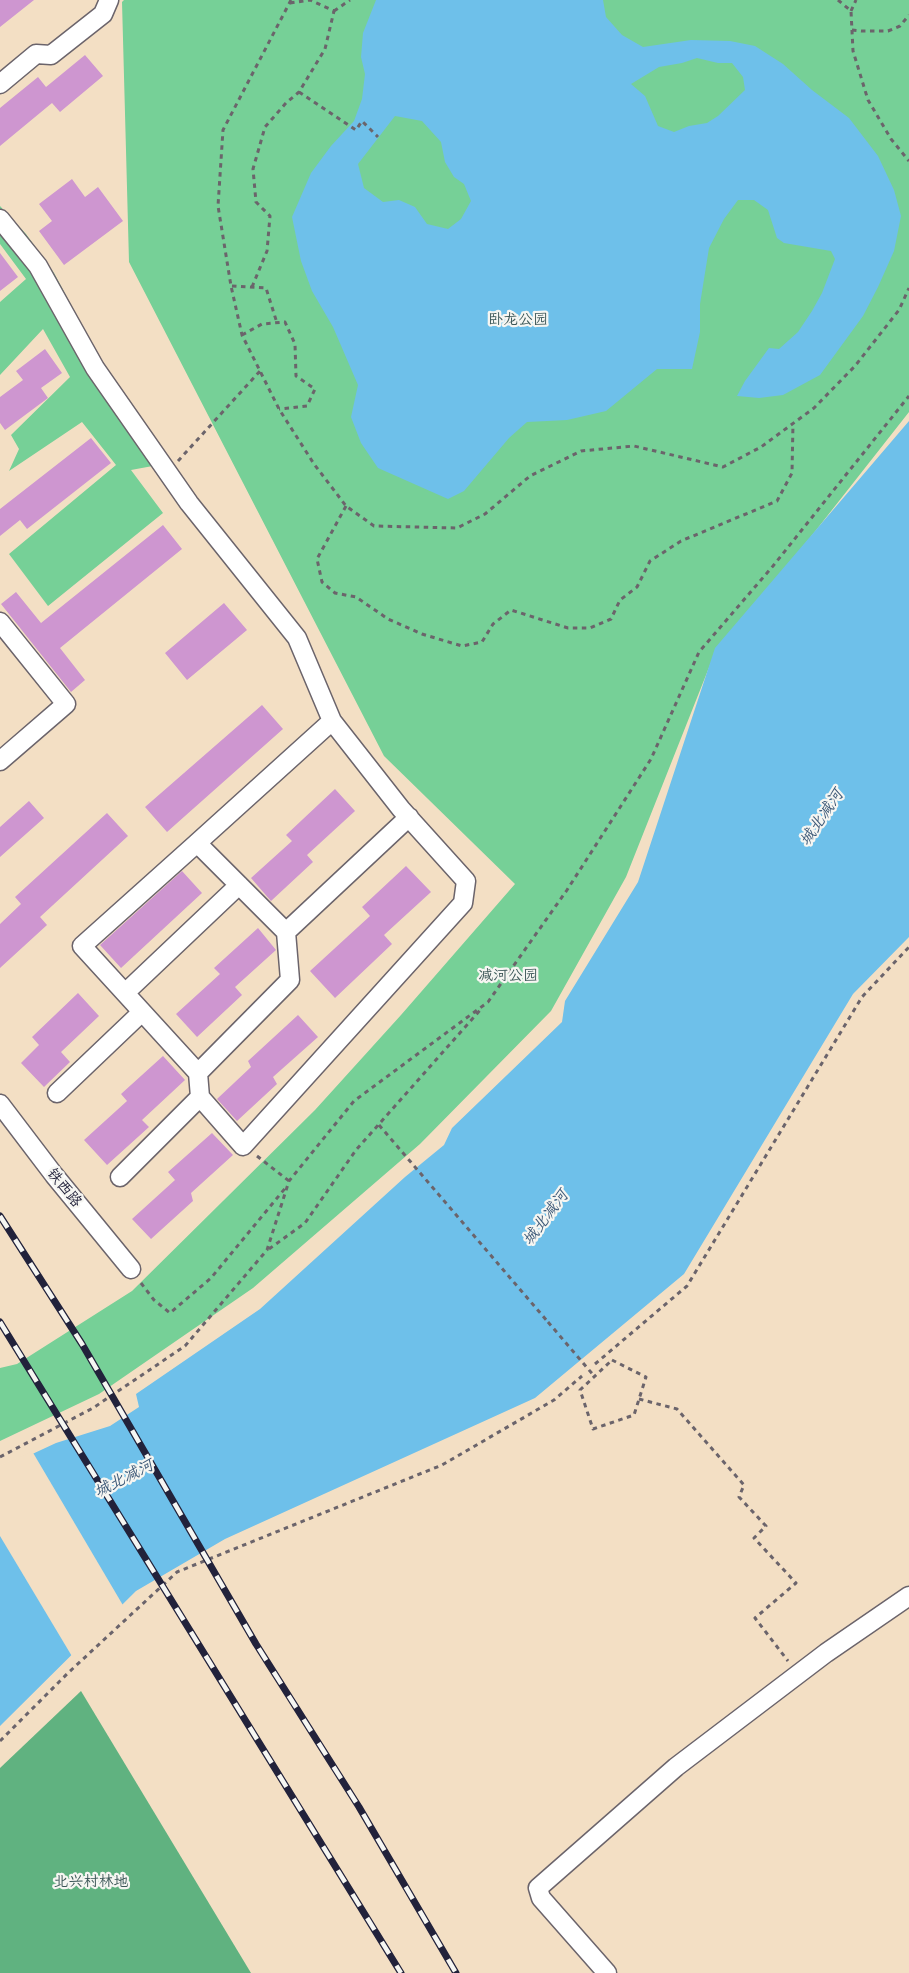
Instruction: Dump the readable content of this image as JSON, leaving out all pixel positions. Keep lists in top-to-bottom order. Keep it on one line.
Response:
{"streets":{"street":["铁西路"]},"water":["城北减河"],"parks":["卧龙公园","减河公园","北兴村林地"]}
